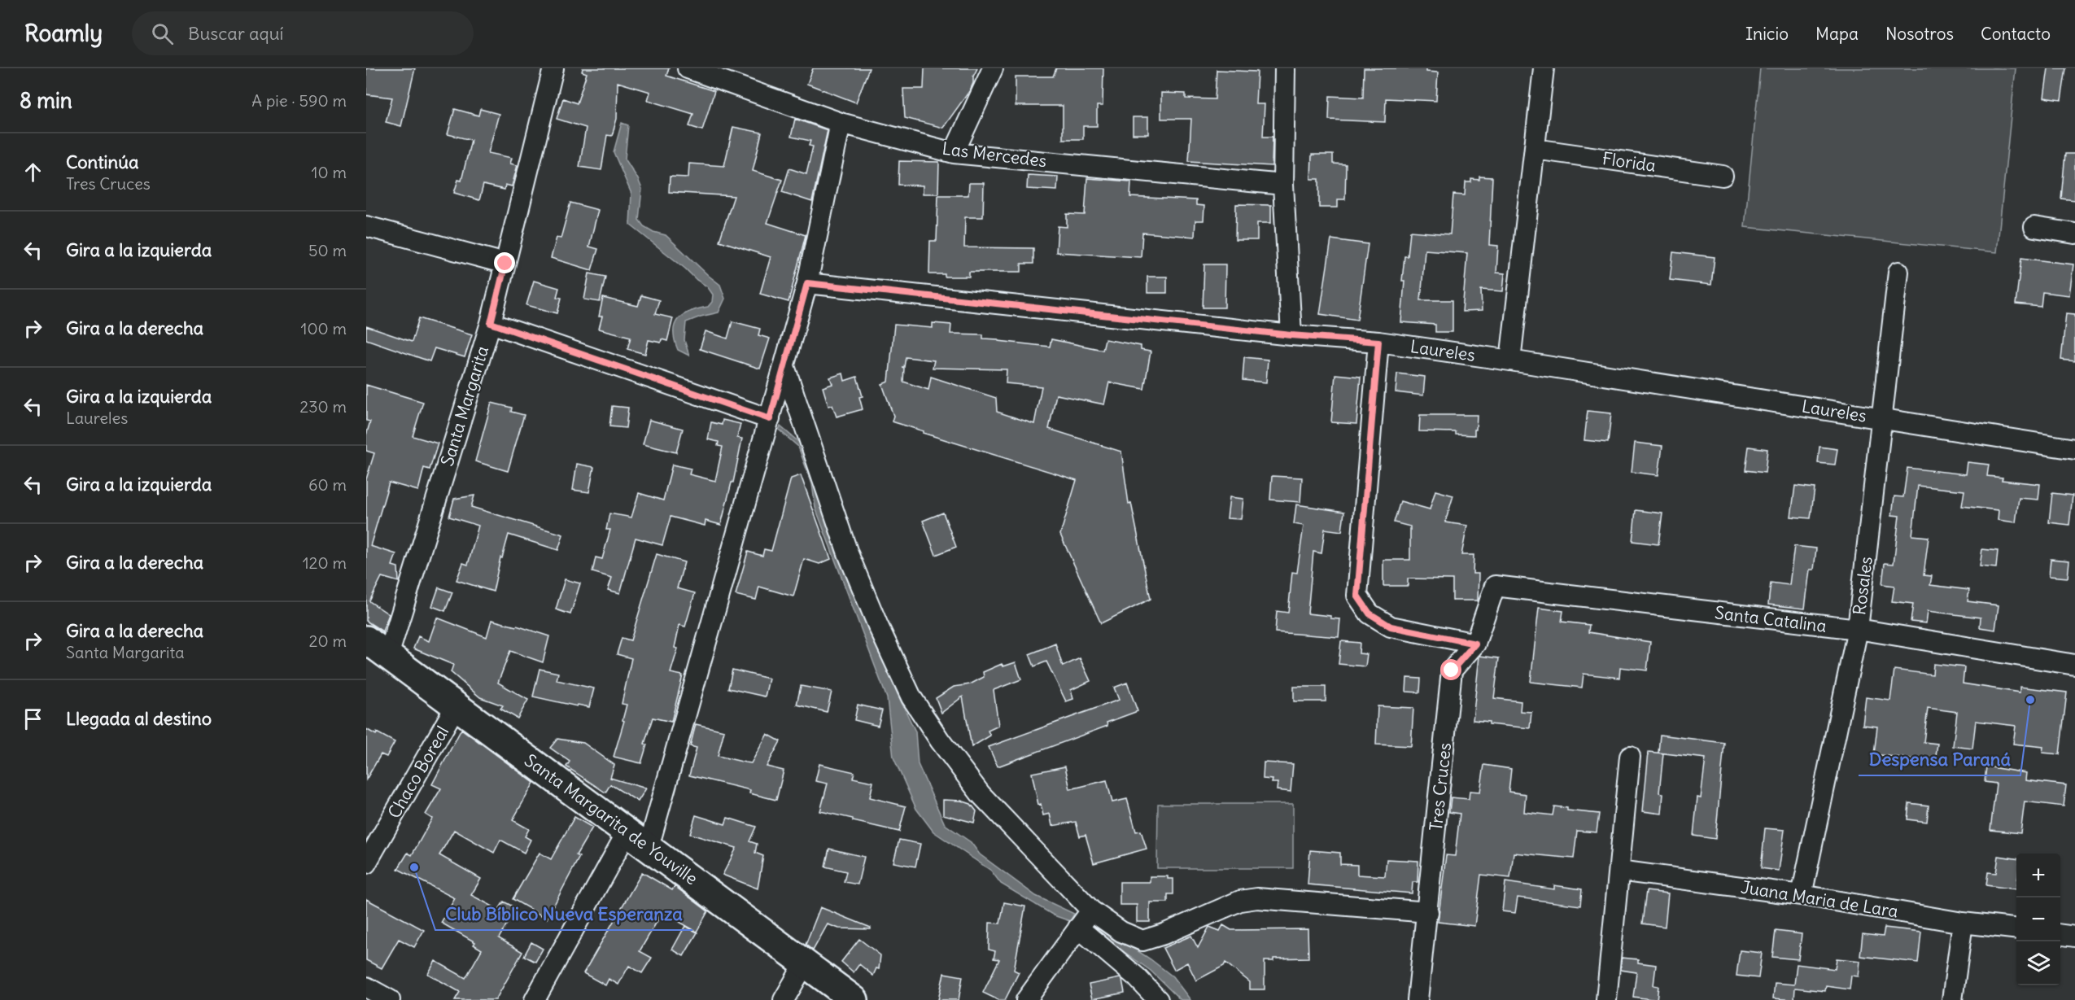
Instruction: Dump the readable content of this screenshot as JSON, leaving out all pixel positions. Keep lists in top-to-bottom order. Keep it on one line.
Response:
{"streets":{"main road":["Santa Margarita de Youville"],"street":["Las Mercedes","Florida","Laureles","Santa Margarita","Rosales","Santa Catalina","Chaco Boreal","Tres Cruces","Juana Maria de Lara"]},"crossings":[["Laureles","Rosales"],["Santa Margarita","Santa Margarita de Youville"],["Rosales","Santa Catalina"],["Rosales","Juana Maria de Lara"],["Santa Catalina","Tres Cruces"],["Chaco Boreal","Santa Margarita de Youville"]],"places":["Despensa Paraná","Club Bíblico Nueva Esperanza"],"page":{"header":"Roamly","search":"Buscar aquí","nav":["Inicio","Mapa","Nosotros","Contacto"],"heading":["8 min","A pie · 590 m"],"list":[["Continúa","Tres Cruces","10 m"],["Gira a la izquierda","50 m"],["Gira a la derecha","100 m"],["Gira a la izquierda","Laureles","230 m"],["Gira a la izquierda","60 m"],["Gira a la derecha","120 m"],["Gira a la derecha","Santa Margarita","20 m"],"Llegada al destino"],"map_buttons":["+","−"]}}
